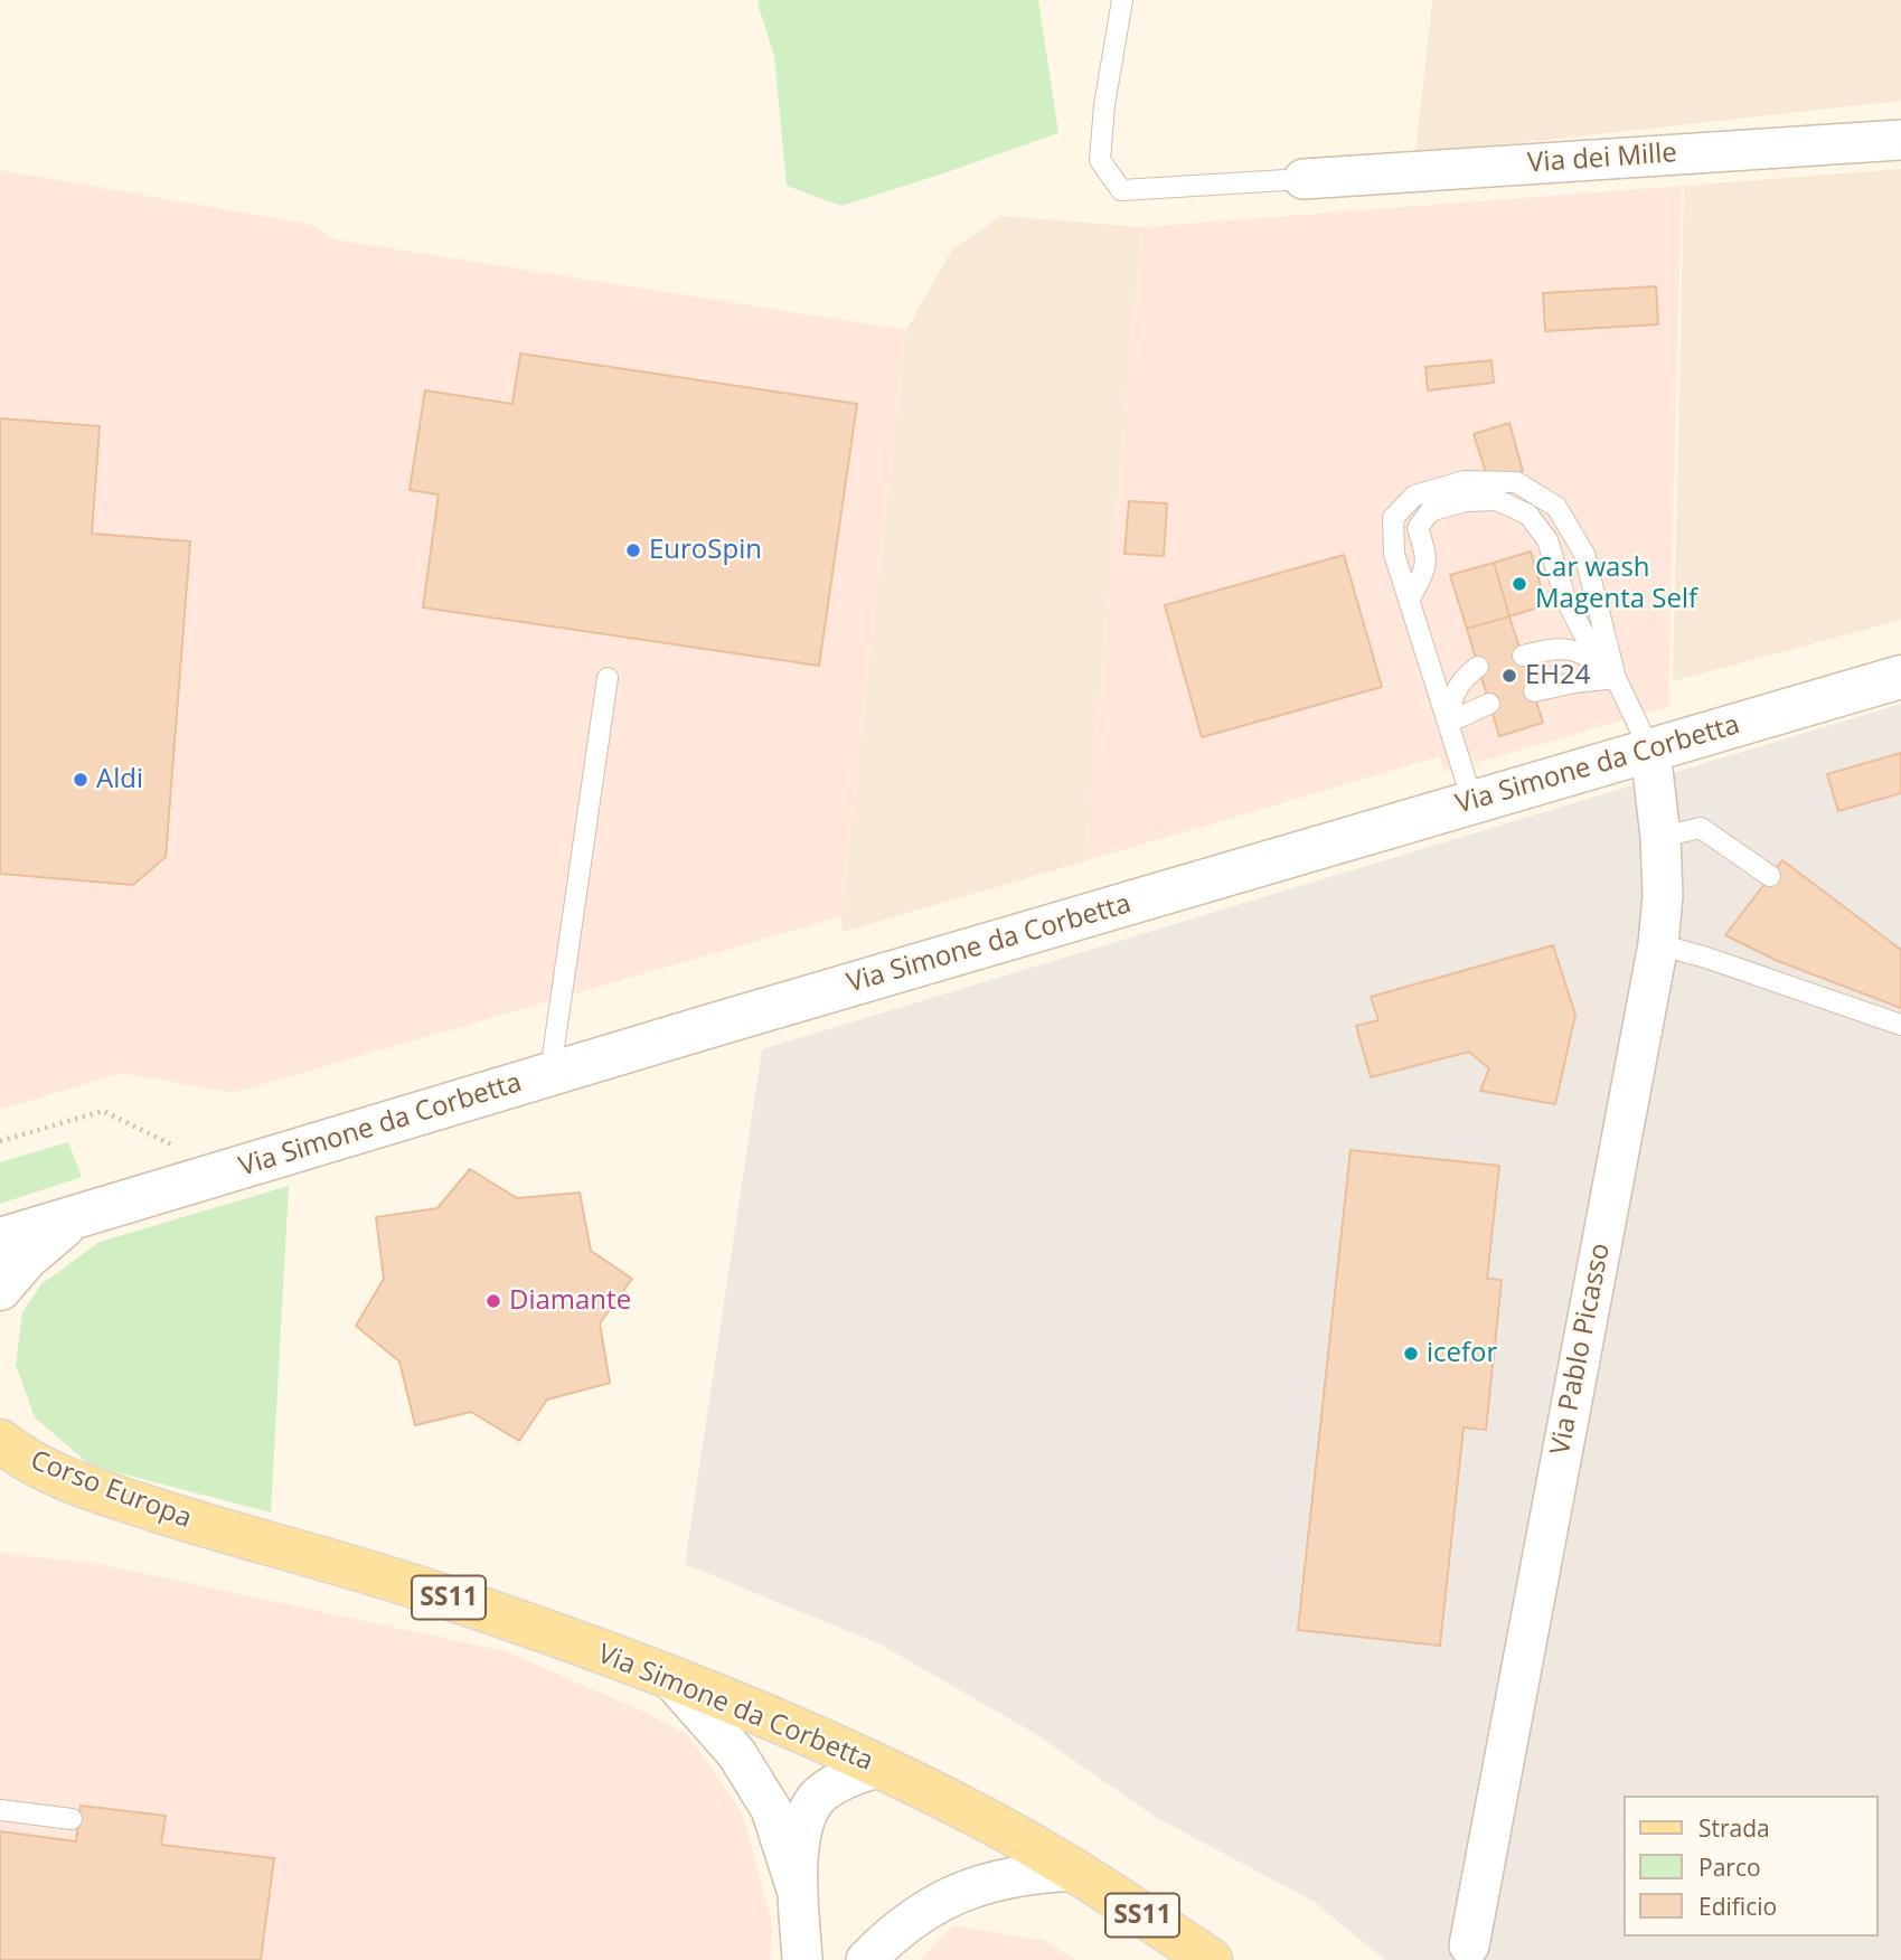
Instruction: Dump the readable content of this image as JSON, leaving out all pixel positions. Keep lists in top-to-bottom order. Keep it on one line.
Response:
{"streets":{"main road":["Via Simone da Corbetta","Corso Europa","SS11"],"street":["Via dei Mille","Via Pablo Picasso"]},"crossings":[["Via Simone da Corbetta","Via Pablo Picasso"],["Via Simone da Corbetta","Corso Europa"]],"places":["EuroSpin","Car wash Magenta Self","EH24","Aldi","Diamante","icefor"],"legend":["Strada","Parco","Edificio"]}
